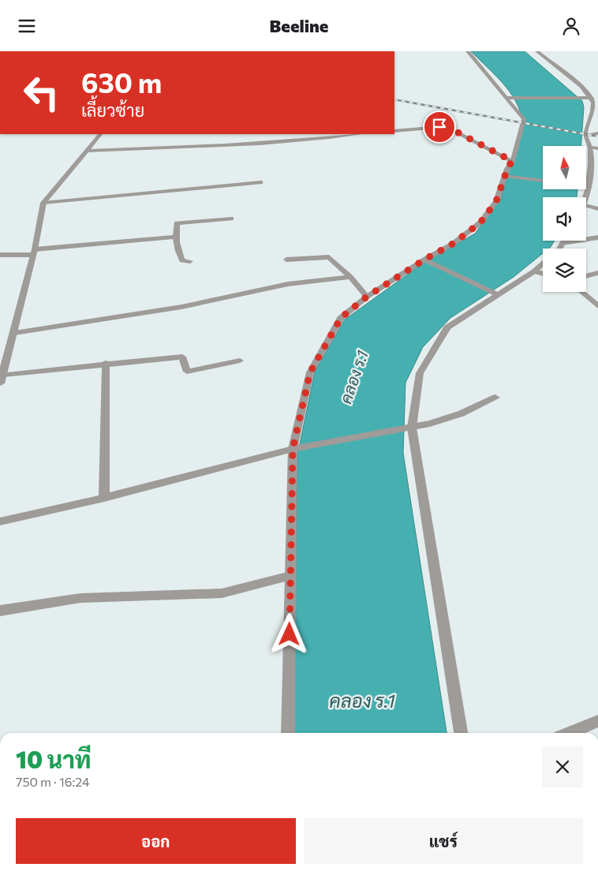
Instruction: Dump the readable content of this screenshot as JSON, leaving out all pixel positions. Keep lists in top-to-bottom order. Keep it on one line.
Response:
{"water":["คลอง ร.1"],"north":"top","page":{"header":"Beeline","turn":["630 m","เลี้ยวซ้าย"],"heading":["10 นาที","750 m · 16:24"],"buttons":["ออก","แชร์"]}}
